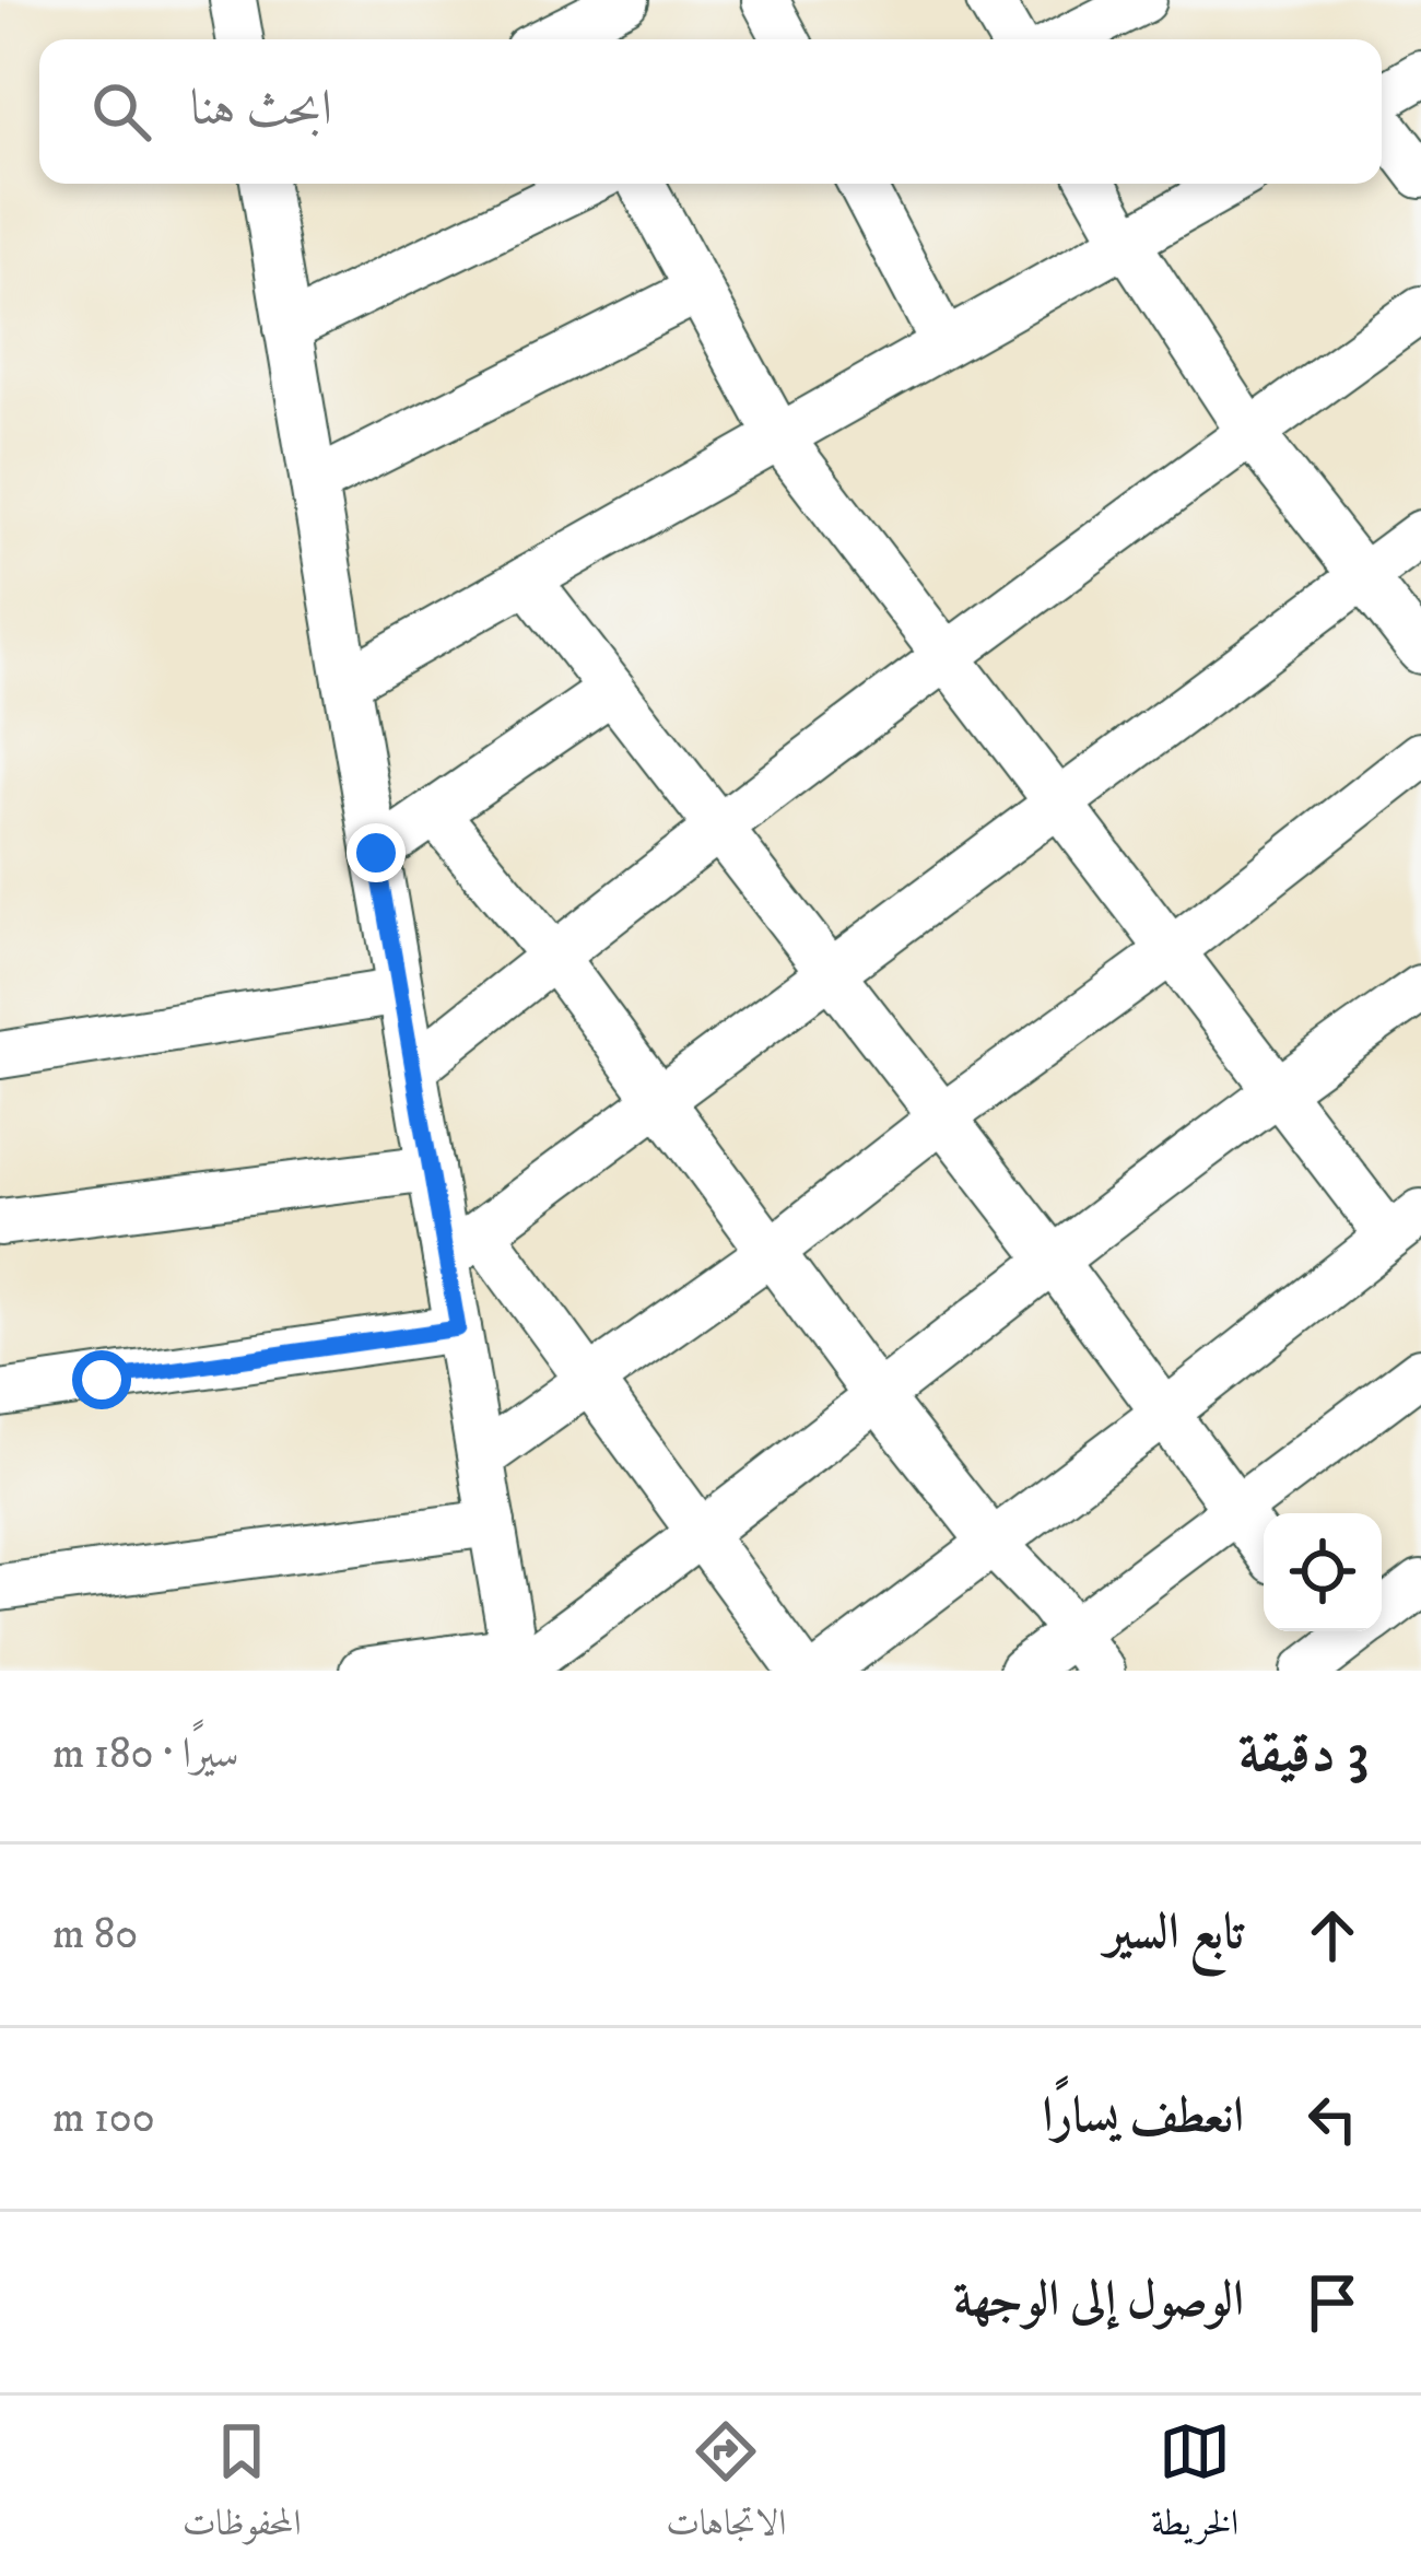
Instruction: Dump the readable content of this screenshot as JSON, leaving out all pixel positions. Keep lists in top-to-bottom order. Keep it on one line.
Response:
{"page":{"search":"ابحث هنا","heading":["3 دقيقة","سيرًا · 180 m"],"list":[["تابع السير","80 m"],["انعطف يسارًا","100 m"],"الوصول إلى الوجهة"],"nav":["الخريطة","الاتجاهات","المحفوظات"]}}
